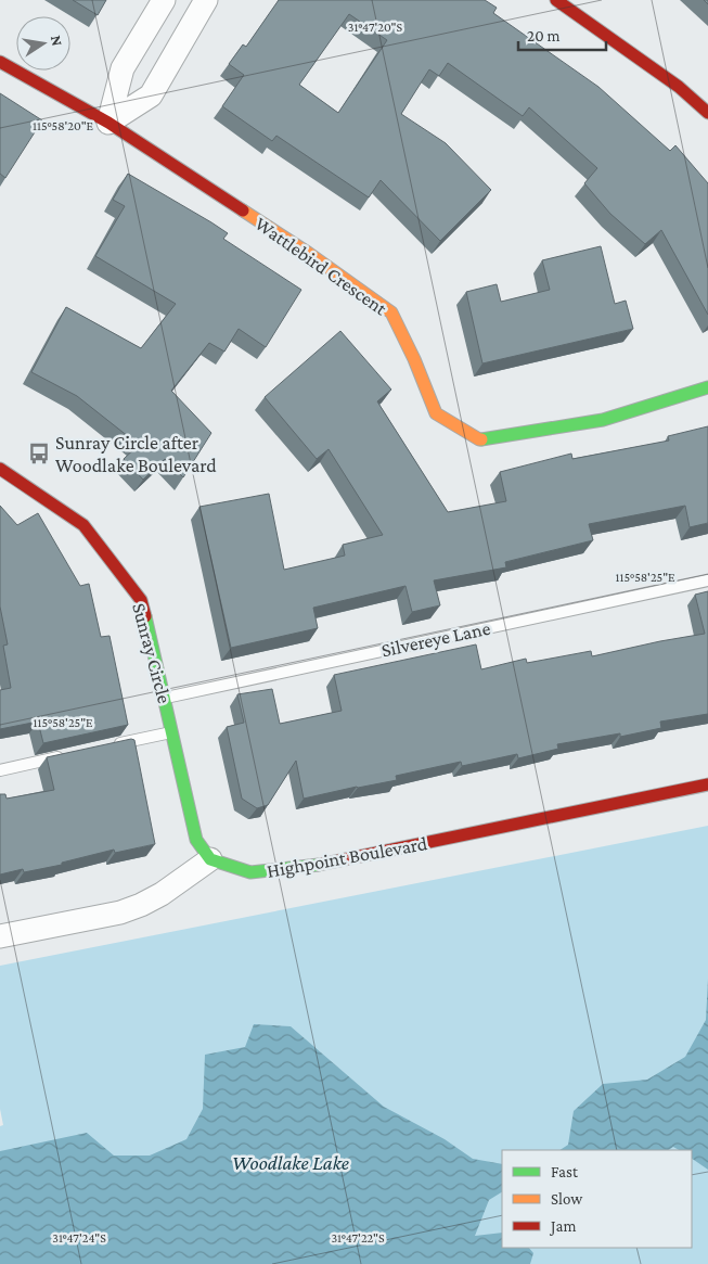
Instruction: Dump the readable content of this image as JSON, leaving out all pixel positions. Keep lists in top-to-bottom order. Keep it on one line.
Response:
{"streets":{"street":["Wattlebird Crescent","Sunray Circle","Highpoint Boulevard"],"lane":["Silvereye Lane"]},"crossings":[["Silvereye Lane","Sunray Circle"],["Sunray Circle","Highpoint Boulevard"]],"water":["Woodlake Lake"],"places":{"bus stop":["Sunray Circle after Woodlake Boulevard"]},"legend":["Fast","Slow","Jam"],"scale_bar":"20 m","north":"right","coordinates":["31°47'20\"S","115°58'20\"E","115°58'25\"E","31°47'24\"S","31°47'22\"S"]}
